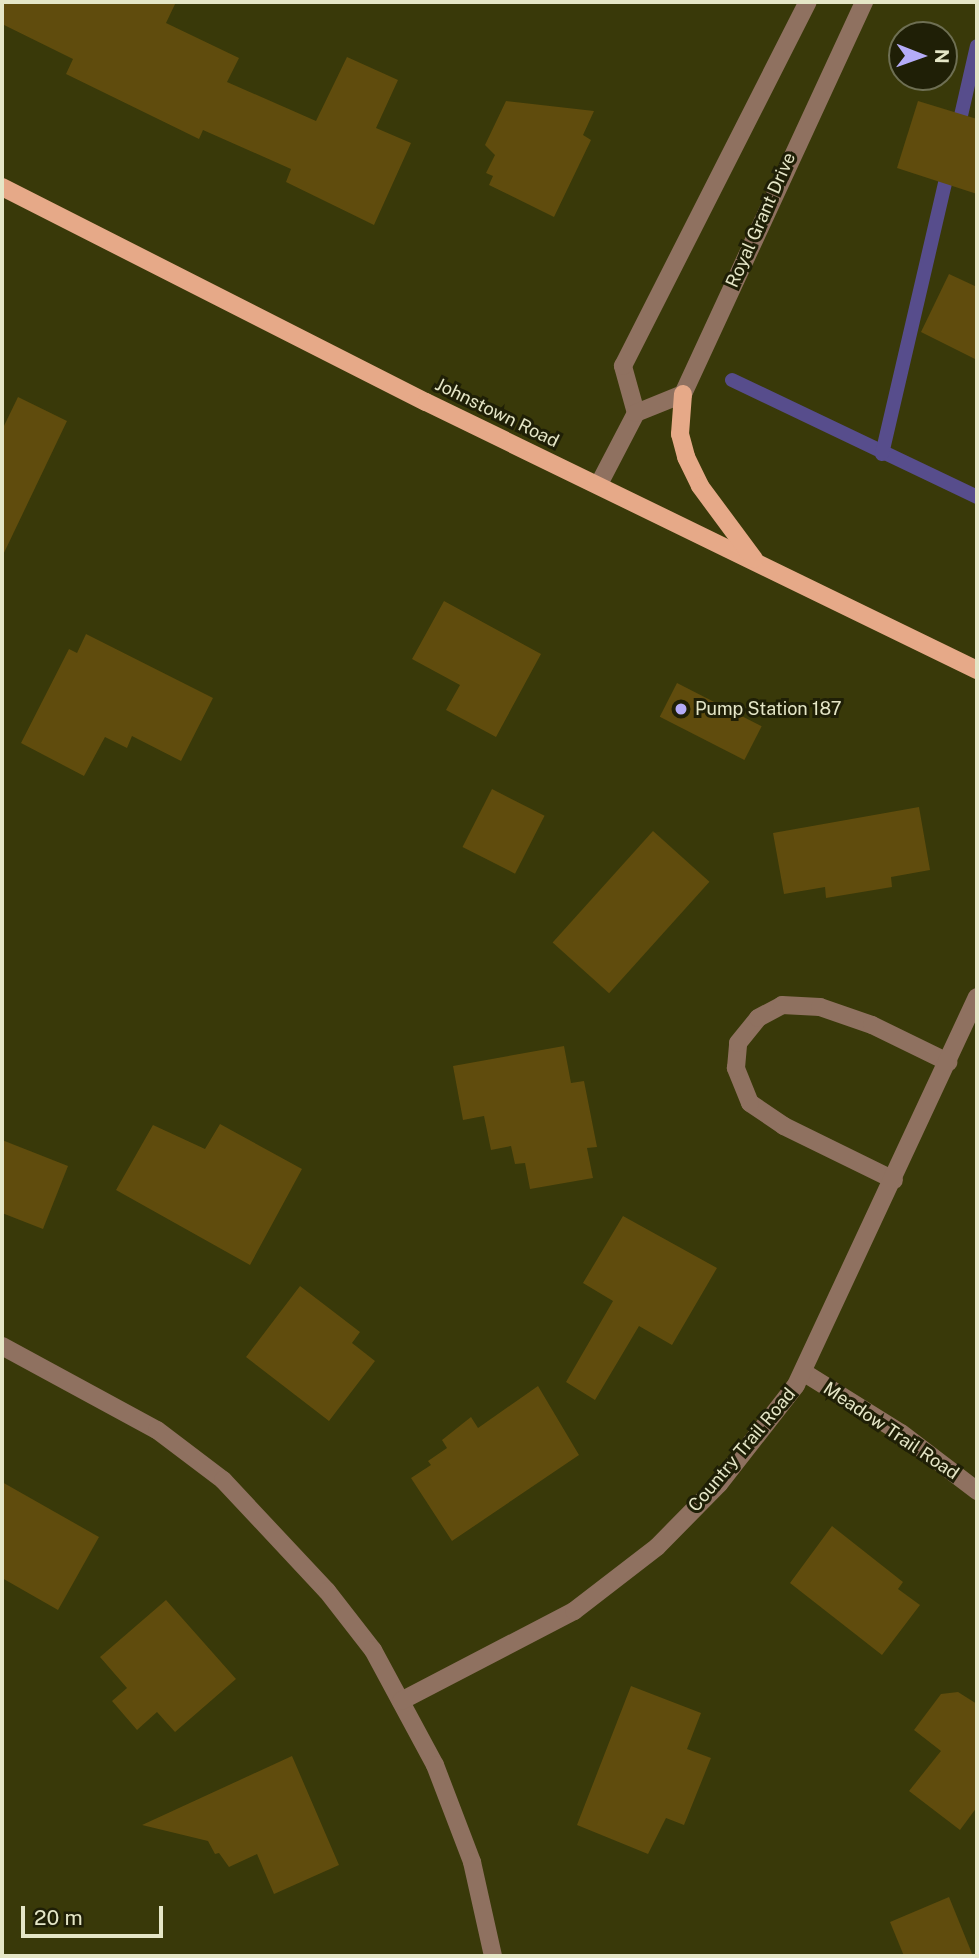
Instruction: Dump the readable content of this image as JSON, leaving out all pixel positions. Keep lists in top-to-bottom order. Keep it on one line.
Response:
{"streets":{"main road":["Johnstown Road"],"street":["Royal Grant Drive","Meadow Trail Road","Country Trail Road"]},"crossings":[["Meadow Trail Road","Country Trail Road"]],"places":["Pump Station 187"],"scale_bar":"20 m","north":"right"}
